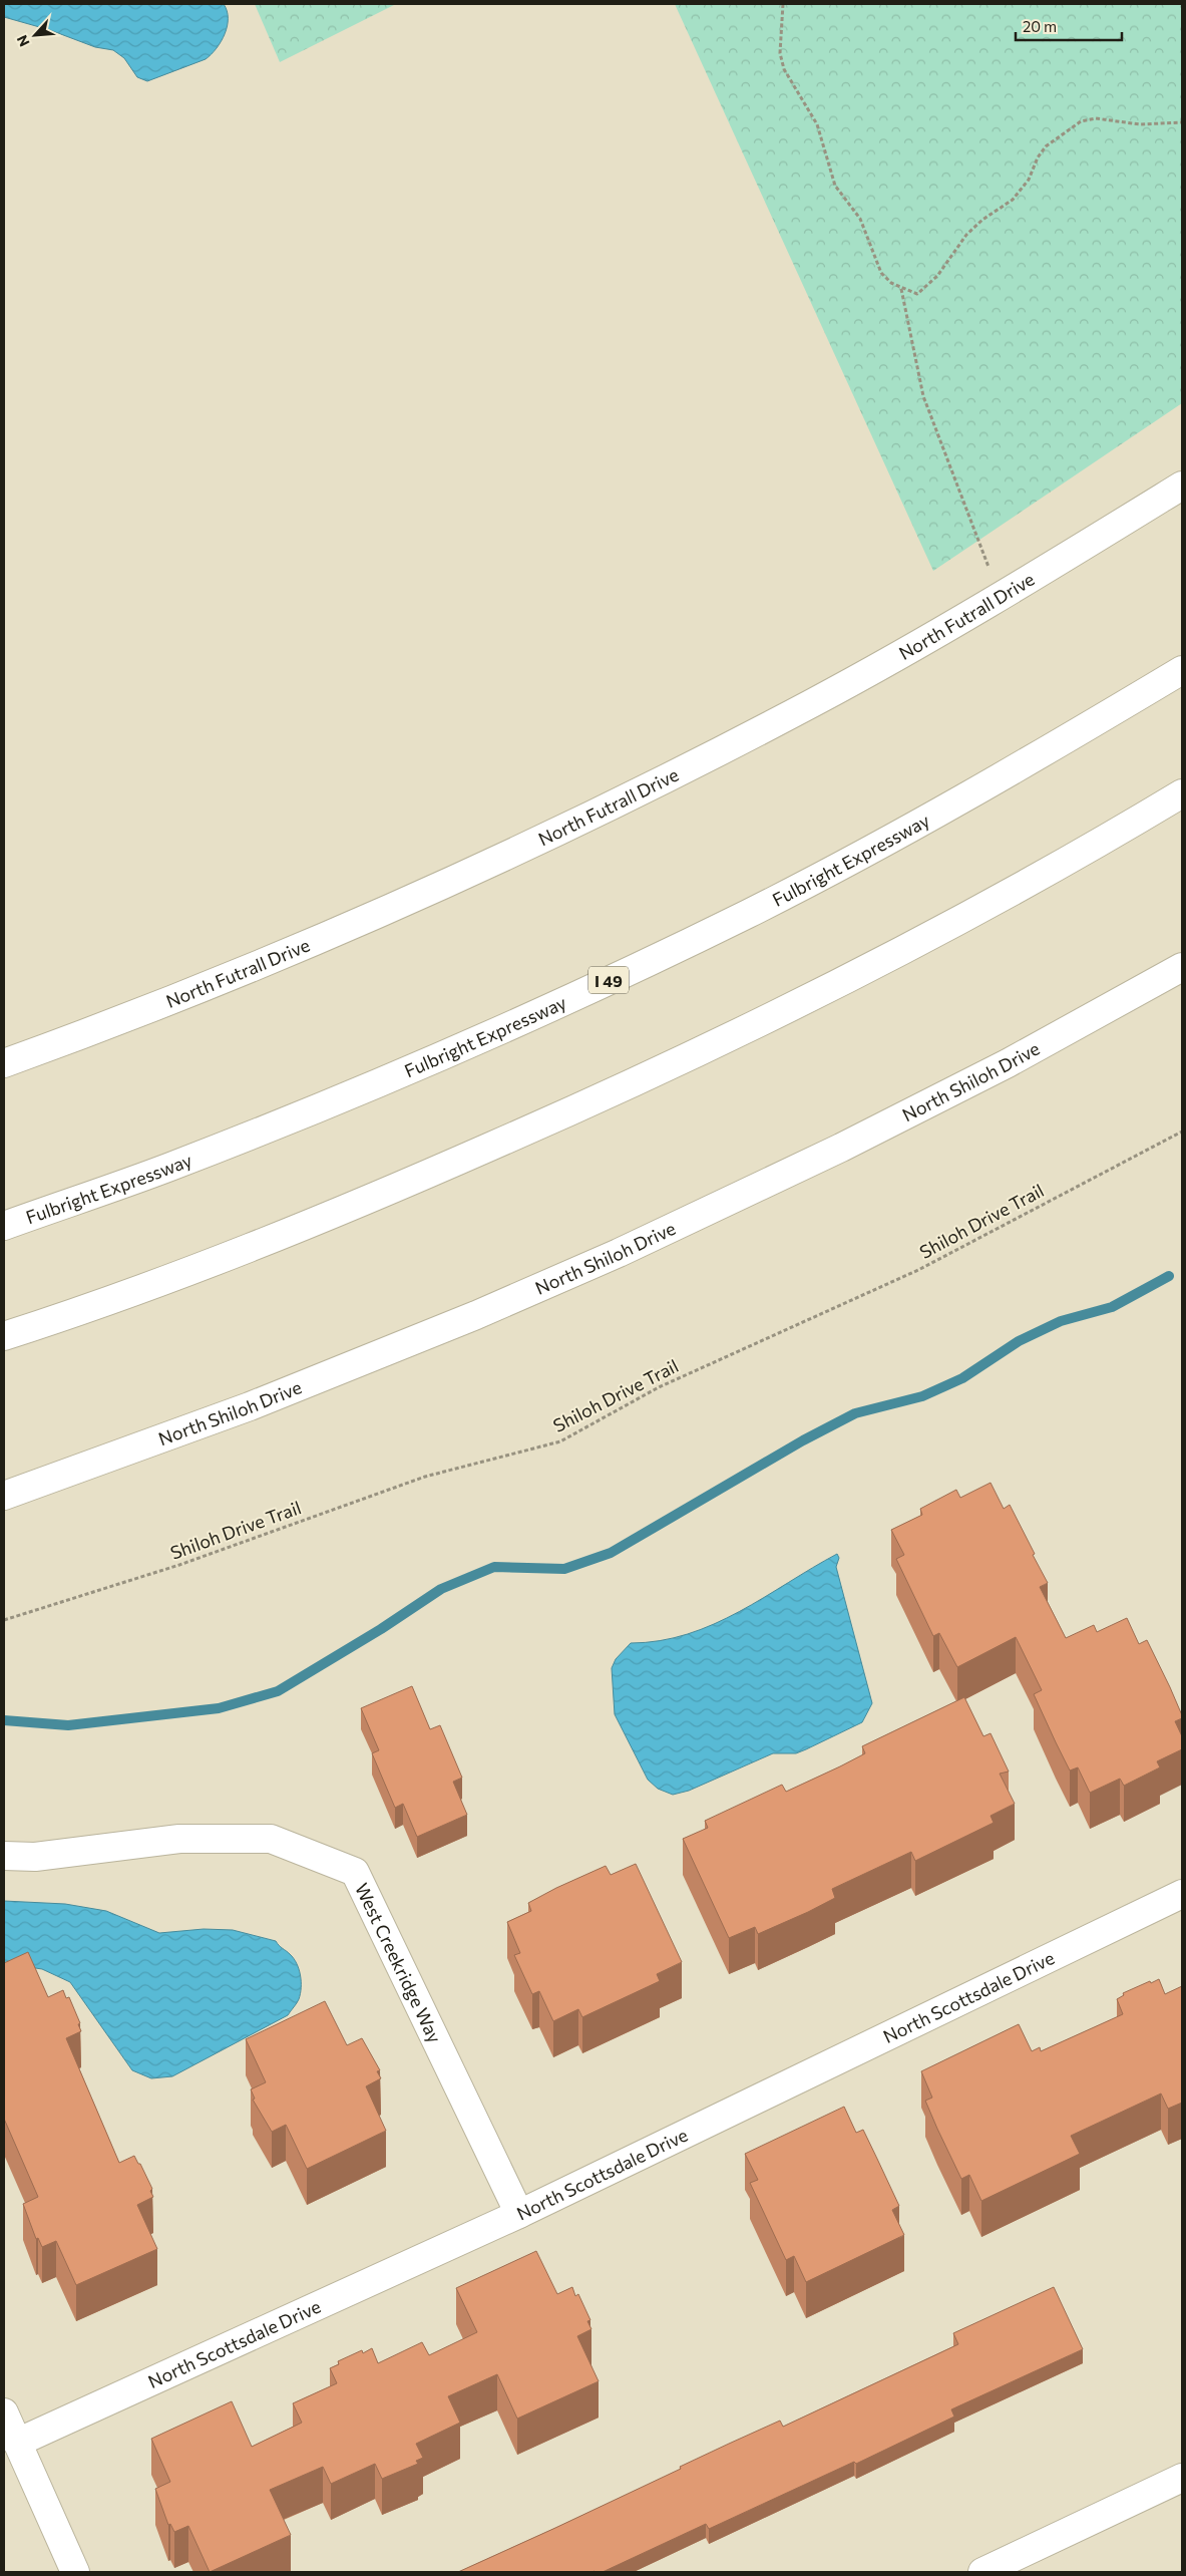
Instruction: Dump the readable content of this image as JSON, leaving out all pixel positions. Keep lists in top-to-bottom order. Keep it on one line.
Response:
{"streets":{"main road":["North Futrall Drive","Fulbright Expressway","I 49","North Shiloh Drive","West Creekridge Way","North Scottsdale Drive"],"path":["Shiloh Drive Trail"]},"crossings":[["West Creekridge Way","North Scottsdale Drive"]],"scale_bar":"20 m","north":"bottom left"}
